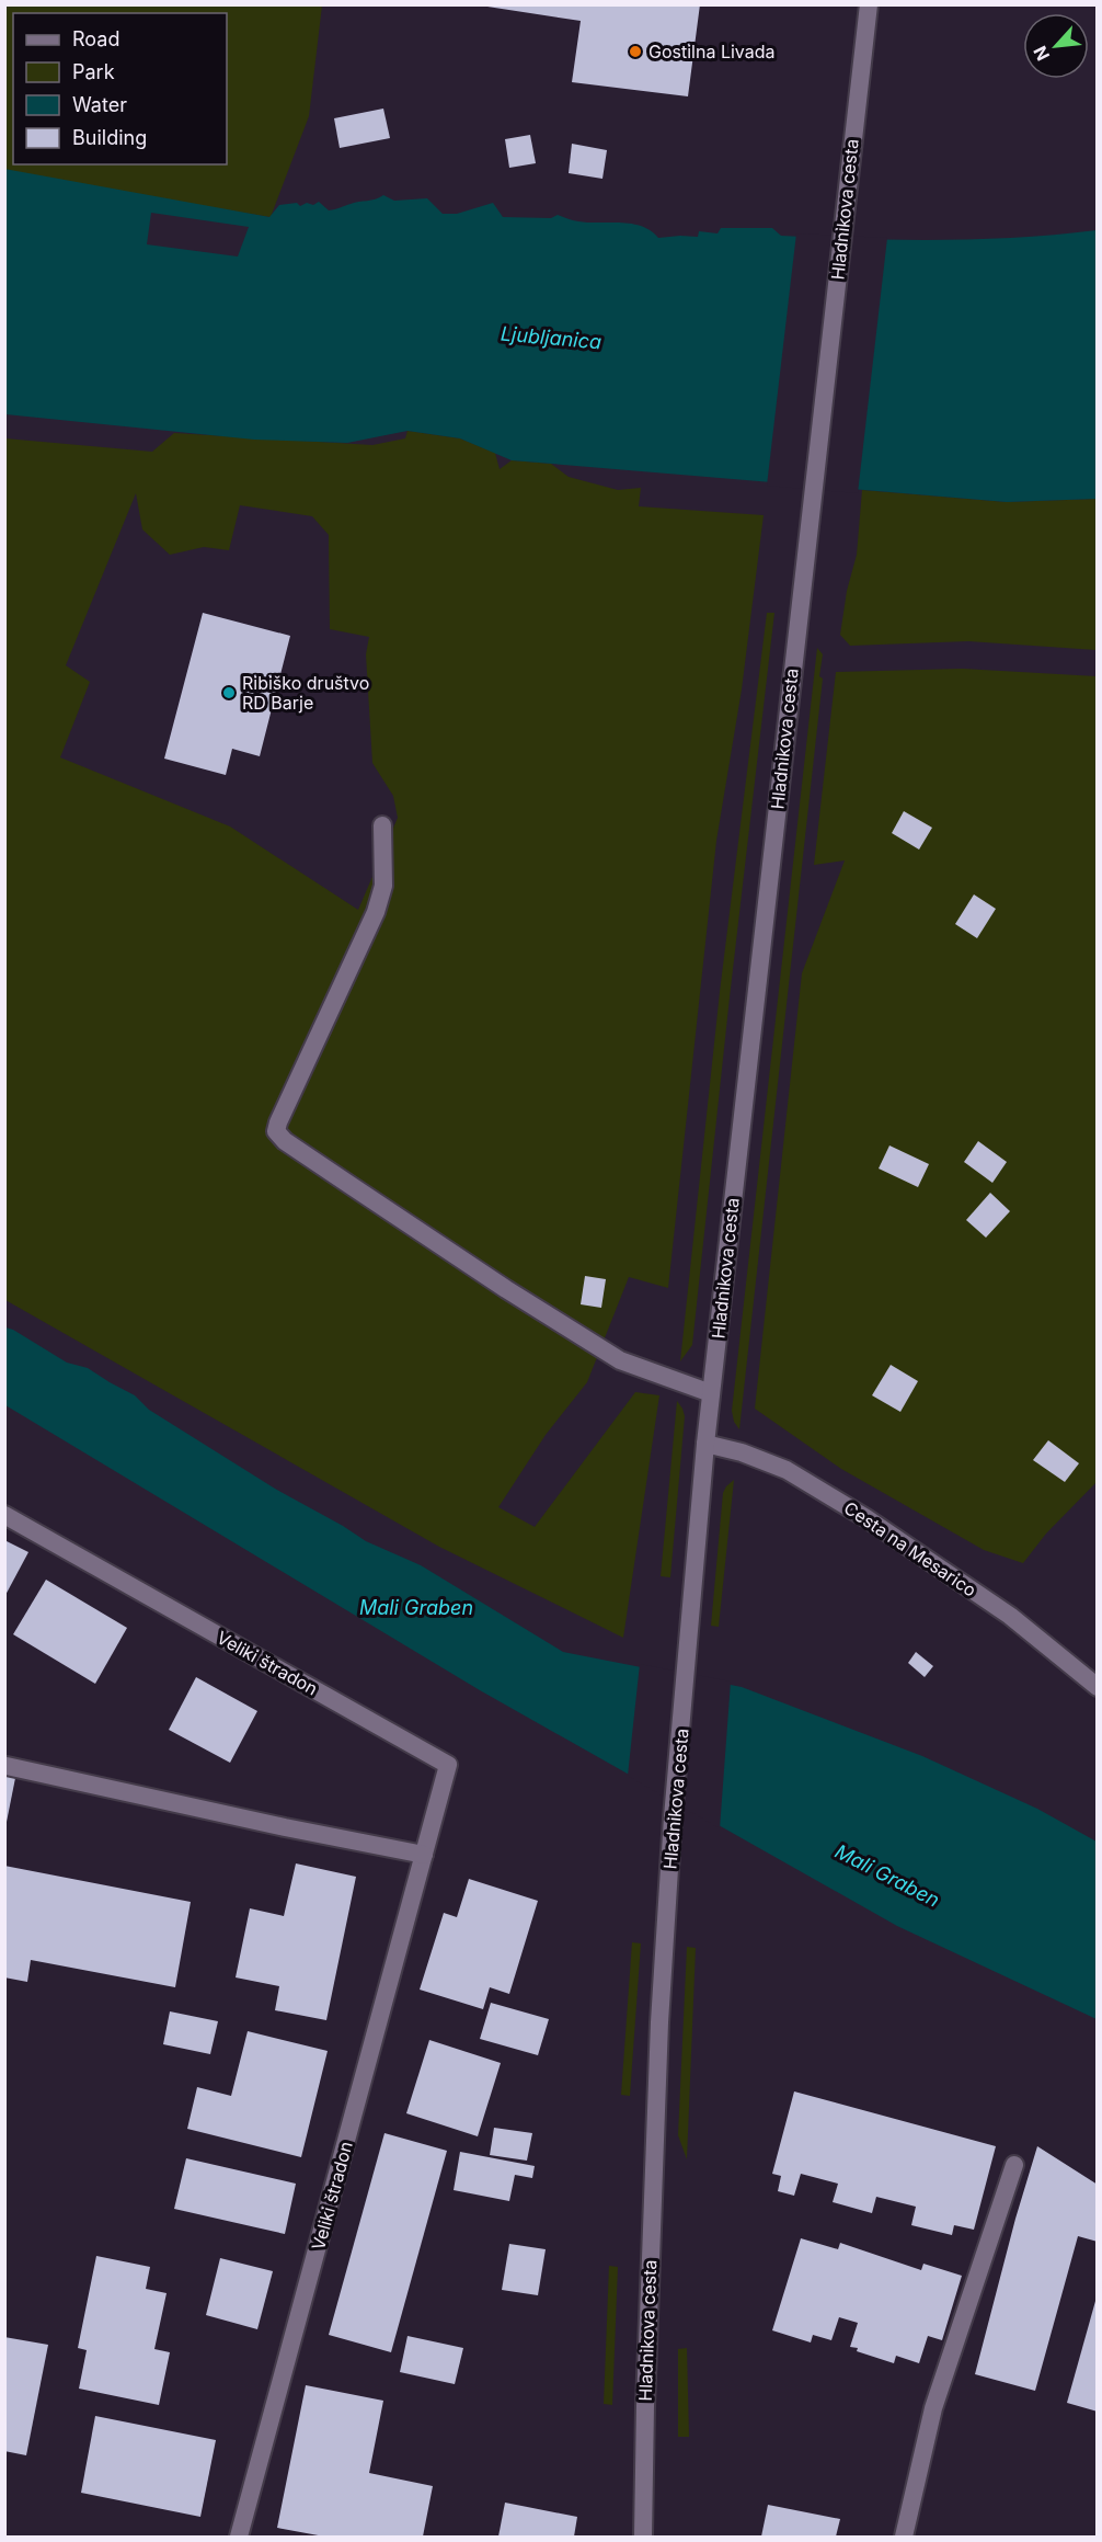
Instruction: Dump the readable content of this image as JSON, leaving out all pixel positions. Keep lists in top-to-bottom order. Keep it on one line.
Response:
{"streets":{"main road":["Hladnikova cesta","Cesta na Mesarico","Veliki štradon"]},"crossings":[["Hladnikova cesta","Cesta na Mesarico"]],"water":["Ljubljanica","Mali Graben"],"places":["Gostilna Livada","Ribiško društvo RD Barje"],"legend":["Road","Park","Water","Building"],"north":"bottom left"}
